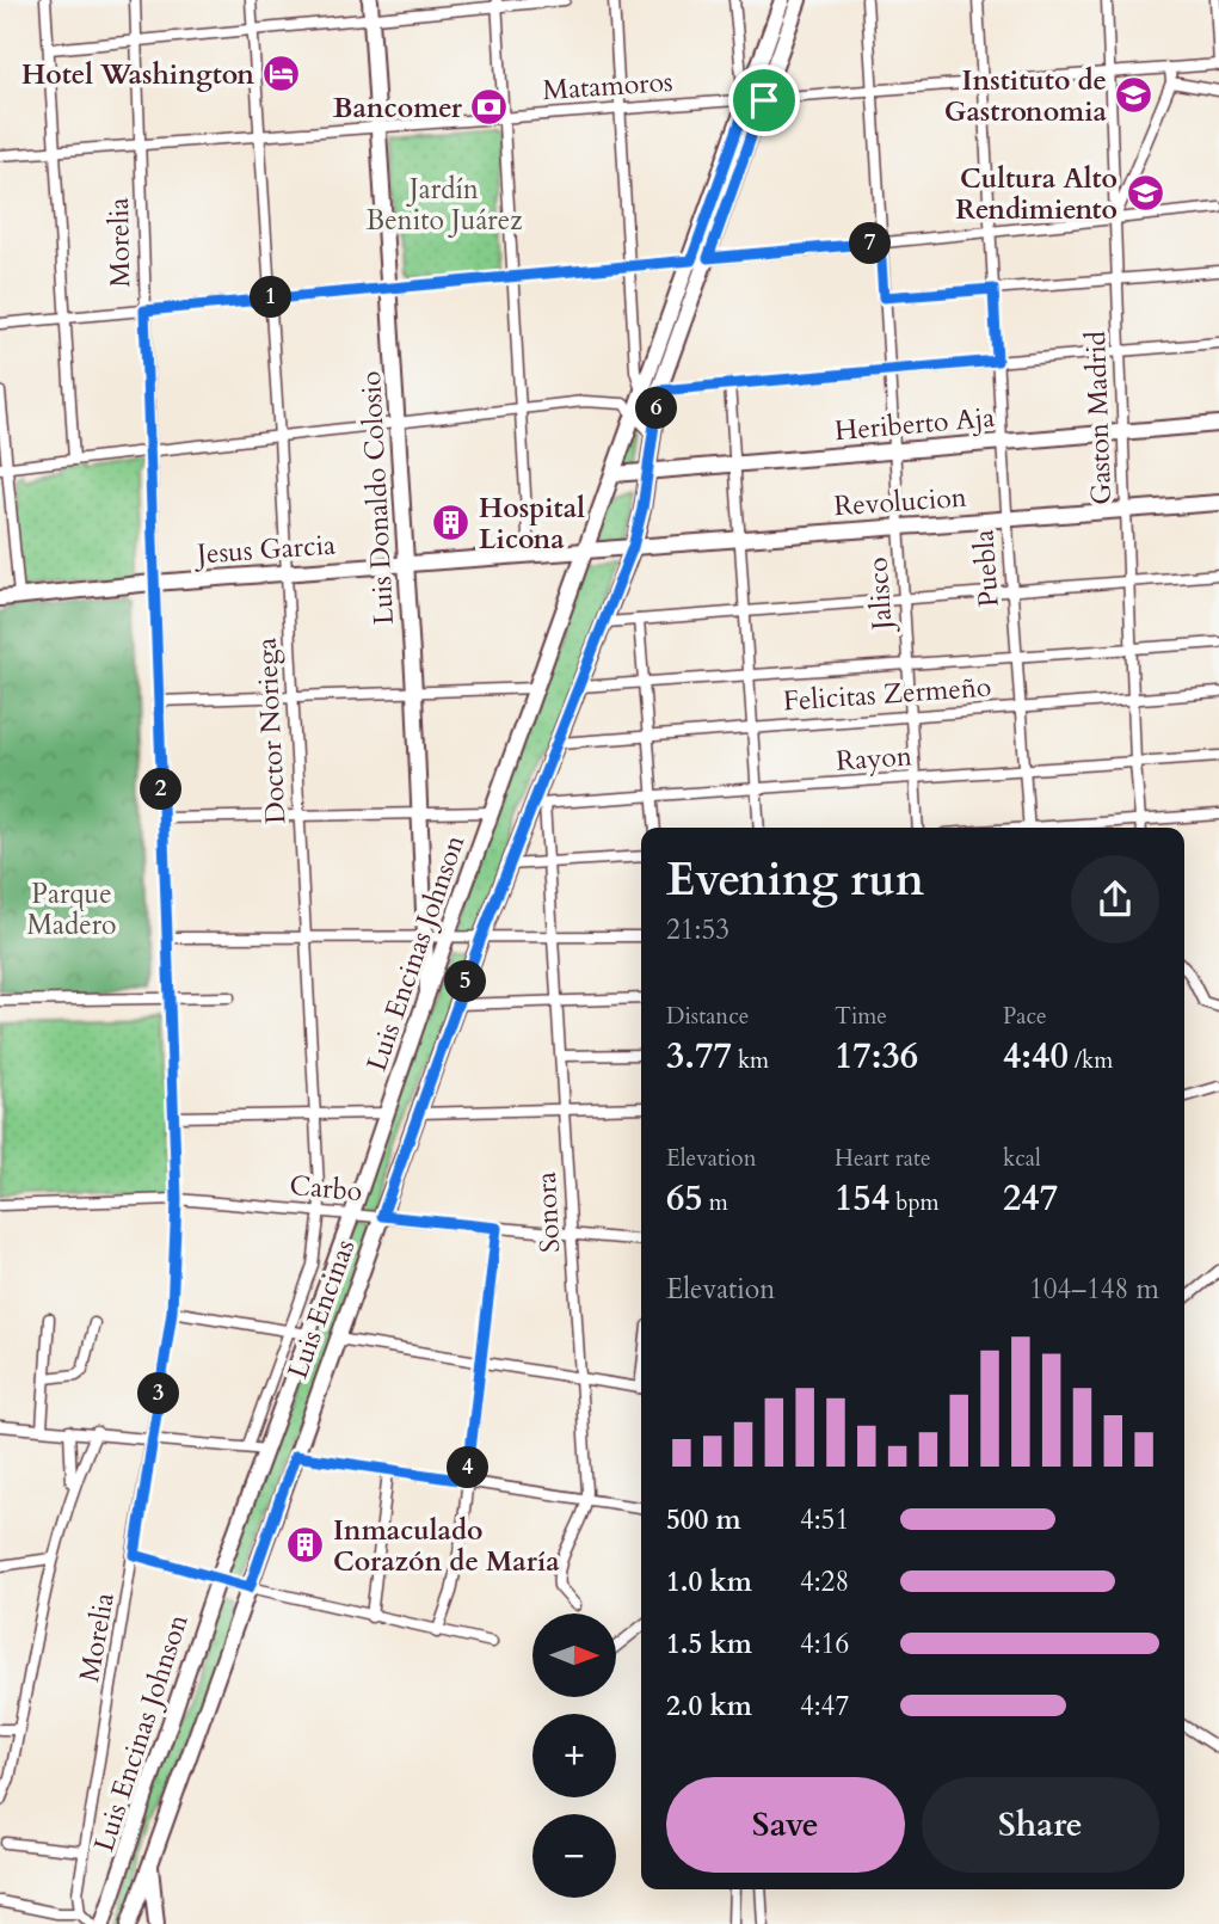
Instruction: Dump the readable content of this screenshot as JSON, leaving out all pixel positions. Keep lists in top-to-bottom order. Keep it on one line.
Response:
{"streets":{"main road":["Heriberto Aja","Luis Donaldo Colosio","Revolucion","Jesus Garcia","Luis Encinas Johnson","Luis Encinas"],"street":["Matamoros","Morelia","Gaston Madrid","Puebla","Jalisco","Felicitas Zermeño","Doctor Noriega","Rayon","Carbo","Sonora"]},"crossings":[["Matamoros","Morelia"],["Matamoros","Gaston Madrid"],["Matamoros","Luis Donaldo Colosio"],["Matamoros","Puebla"],["Matamoros","Jalisco"],["Matamoros","Doctor Noriega"],["Matamoros","Luis Encinas Johnson"],["Matamoros","Luis Encinas"],["Morelia","Jesus Garcia"],["Morelia","Carbo"],["Gaston Madrid","Heriberto Aja"],["Gaston Madrid","Revolucion"],["Gaston Madrid","Felicitas Zermeño"],["Gaston Madrid","Rayon"],["Heriberto Aja","Puebla"],["Heriberto Aja","Jalisco"],["Heriberto Aja","Luis Encinas Johnson"],["Heriberto Aja","Luis Encinas"],["Luis Donaldo Colosio","Jesus Garcia"],["Luis Donaldo Colosio","Luis Encinas Johnson"],["Revolucion","Jesus Garcia"],["Revolucion","Puebla"],["Revolucion","Jalisco"],["Revolucion","Luis Encinas Johnson"],["Revolucion","Luis Encinas"],["Jesus Garcia","Doctor Noriega"],["Jesus Garcia","Luis Encinas Johnson"],["Puebla","Felicitas Zermeño"],["Puebla","Rayon"],["Jalisco","Felicitas Zermeño"],["Jalisco","Rayon"],["Felicitas Zermeño","Luis Encinas"],["Doctor Noriega","Carbo"],["Rayon","Sonora"],["Rayon","Luis Encinas"],["Luis Encinas Johnson","Carbo"],["Luis Encinas Johnson","Luis Encinas"],["Carbo","Sonora"],["Carbo","Luis Encinas"],["Sonora","Luis Encinas"]],"parks":["Jardín Benito Juárez","Parque Madero"],"places":{"hotel":["Hotel Washington"],"school or university":["Instituto de Gastronomia","Cultura Alto Rendimiento"],"bank":["Bancomer"],"building":["Hospital Licona","Inmaculado Corazón de María"]},"north":"right","page":{"pins":["7","1","6","2","5","3","4"],"heading":["Evening run","21:53"],"stats":[["Distance","3.77 km"],["Time","17:36"],["Pace","4:40 /km"],["Elevation","65 m"],["Heart rate","154 bpm"],["kcal","247"]],"chart":["Elevation","104–148 m"],"list":[{"name":"500 m","note":"4:51"},{"name":"1.0 km","note":"4:28"},{"name":"1.5 km","note":"4:16"},{"name":"2.0 km","note":"4:47"}],"map_buttons":["+","−"],"buttons":["Save","Share"]}}
